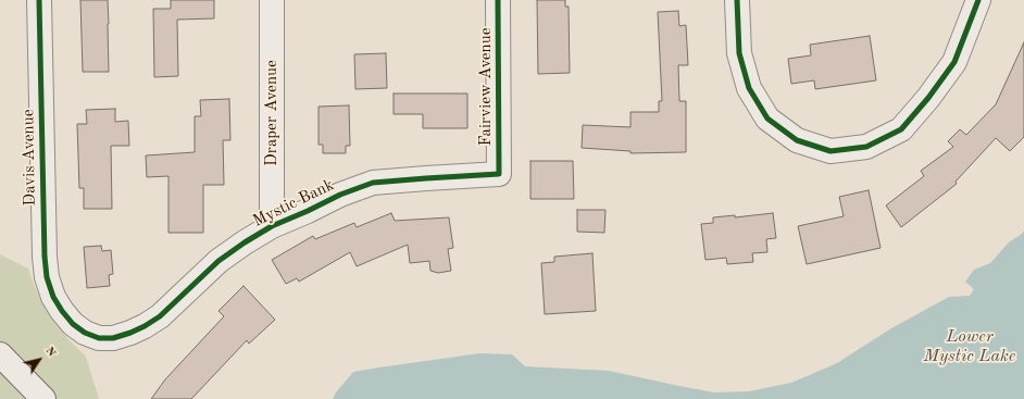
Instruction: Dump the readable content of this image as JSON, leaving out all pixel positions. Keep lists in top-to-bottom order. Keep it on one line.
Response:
{"streets":{"street":["Fairview Avenue","Draper Avenue","Davis Avenue","Mystic Bank"]},"crossings":[["Fairview Avenue","Mystic Bank"],["Draper Avenue","Mystic Bank"],["Davis Avenue","Mystic Bank"]],"water":["Lower Mystic Lake"],"north":"top right"}
